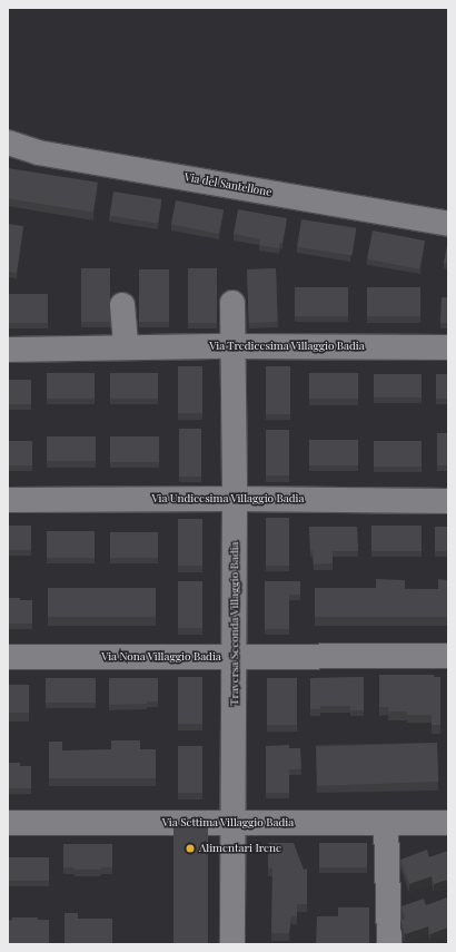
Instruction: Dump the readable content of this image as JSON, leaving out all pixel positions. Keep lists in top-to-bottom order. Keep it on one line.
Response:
{"streets":{"street":["Via del Santellone","Via Tredicesima Villaggio Badia","Via Undicesima Villaggio Badia","Traversa Seconda Villaggio Badia","Via Nona Villaggio Badia","Via Settima Villaggio Badia"]},"crossings":[["Via Tredicesima Villaggio Badia","Traversa Seconda Villaggio Badia"],["Via Undicesima Villaggio Badia","Traversa Seconda Villaggio Badia"],["Traversa Seconda Villaggio Badia","Via Nona Villaggio Badia"],["Traversa Seconda Villaggio Badia","Via Settima Villaggio Badia"]],"places":["Alimentari Irene"]}
